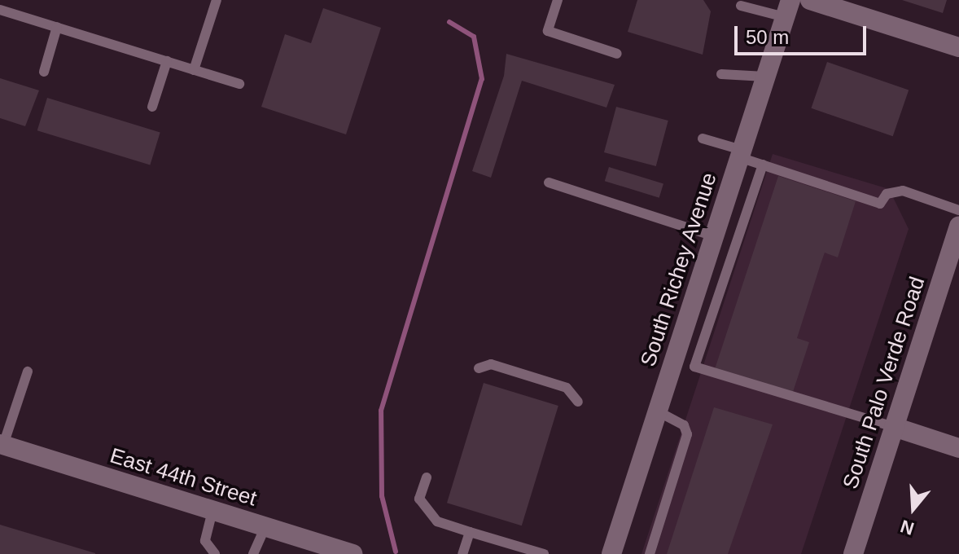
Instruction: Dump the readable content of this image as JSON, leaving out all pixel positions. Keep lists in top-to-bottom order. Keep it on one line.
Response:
{"streets":{"street":["South Richey Avenue","South Palo Verde Road","East 44th Street"]},"scale_bar":"50 m","north":"bottom"}
